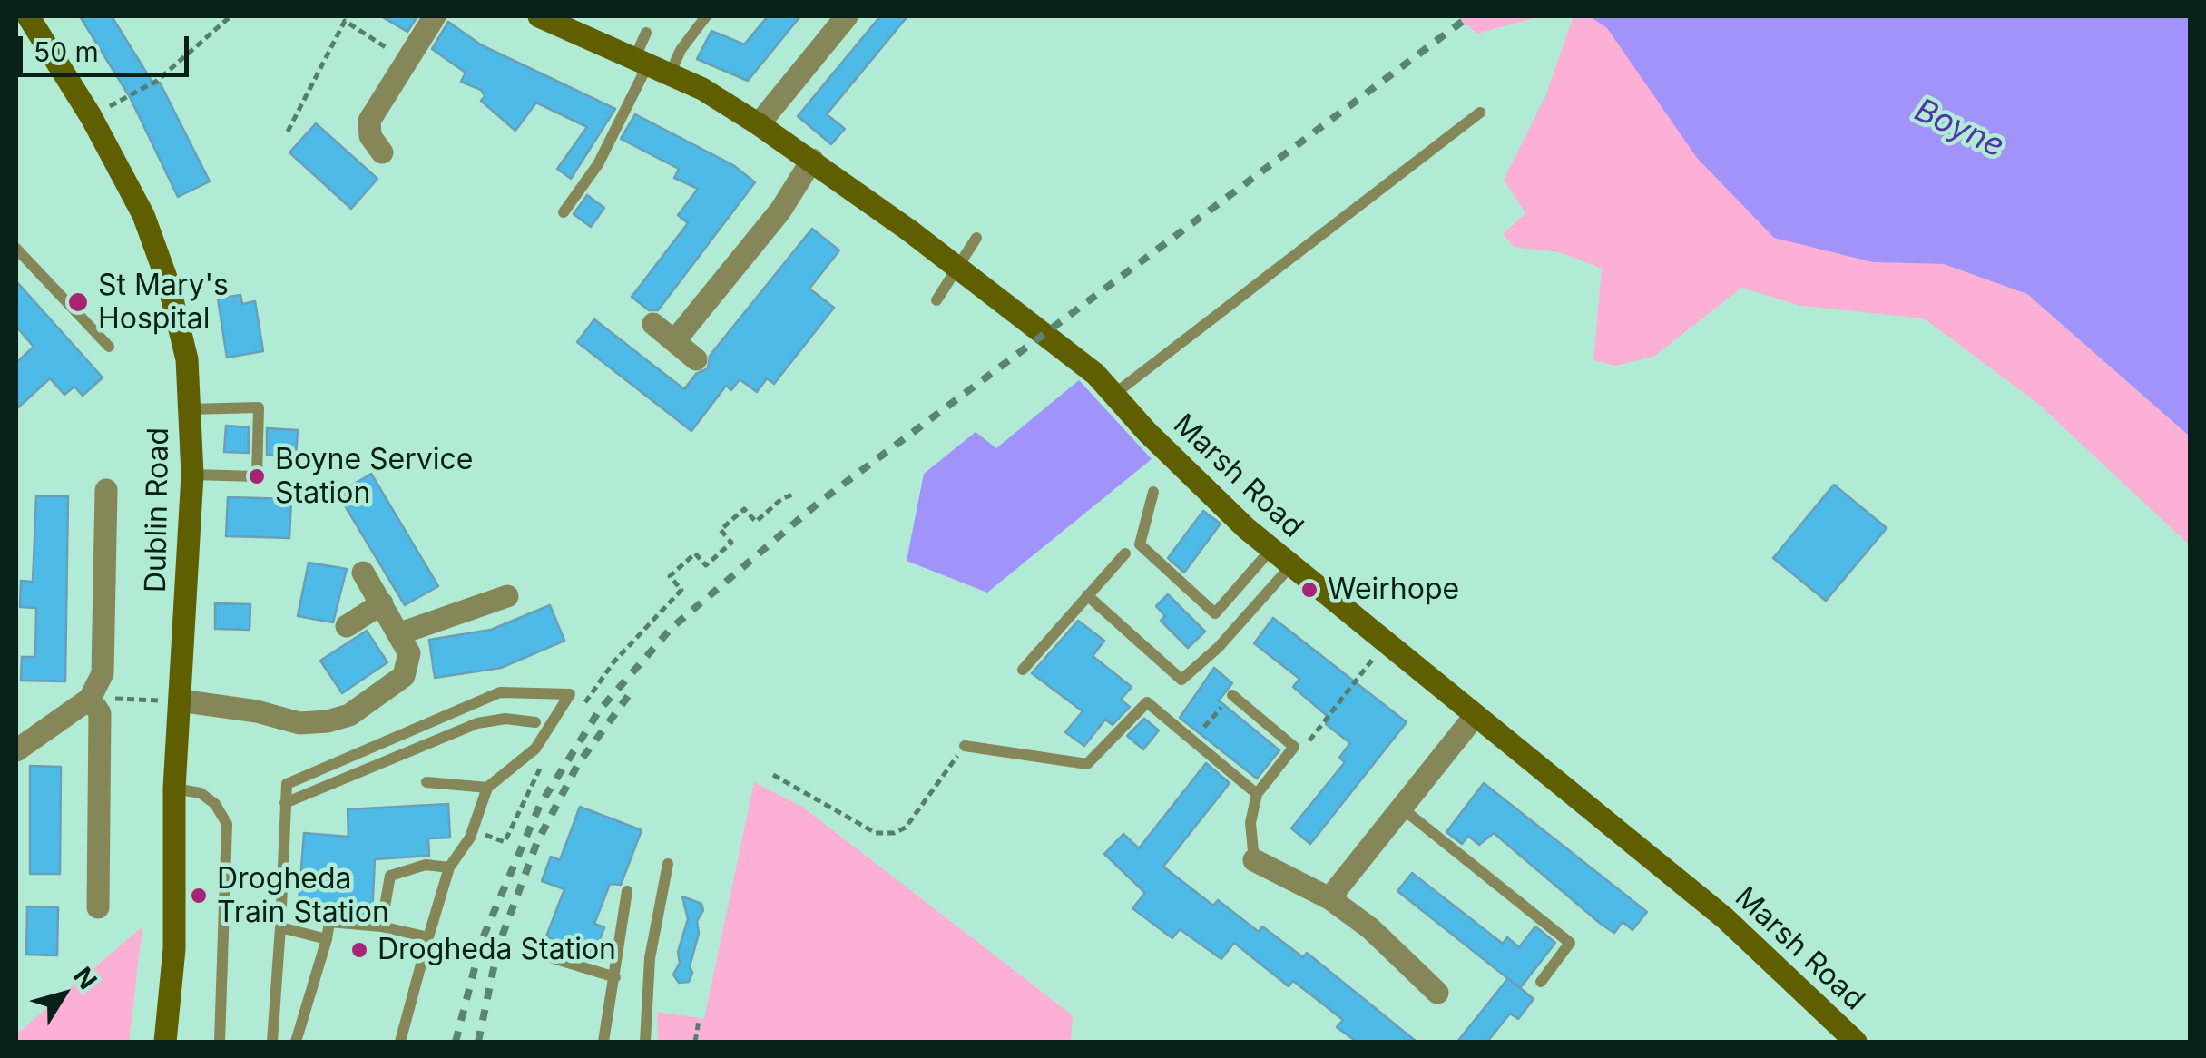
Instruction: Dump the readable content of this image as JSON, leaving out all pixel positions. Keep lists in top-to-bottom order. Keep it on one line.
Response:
{"streets":{"main road":["Marsh Road","Dublin Road"]},"water":["Boyne"],"places":["St Mary's Hospital","Boyne Service Station","Weirhope","Drogheda Train Station","Drogheda Station"],"scale_bar":"50 m","north":"top right"}
